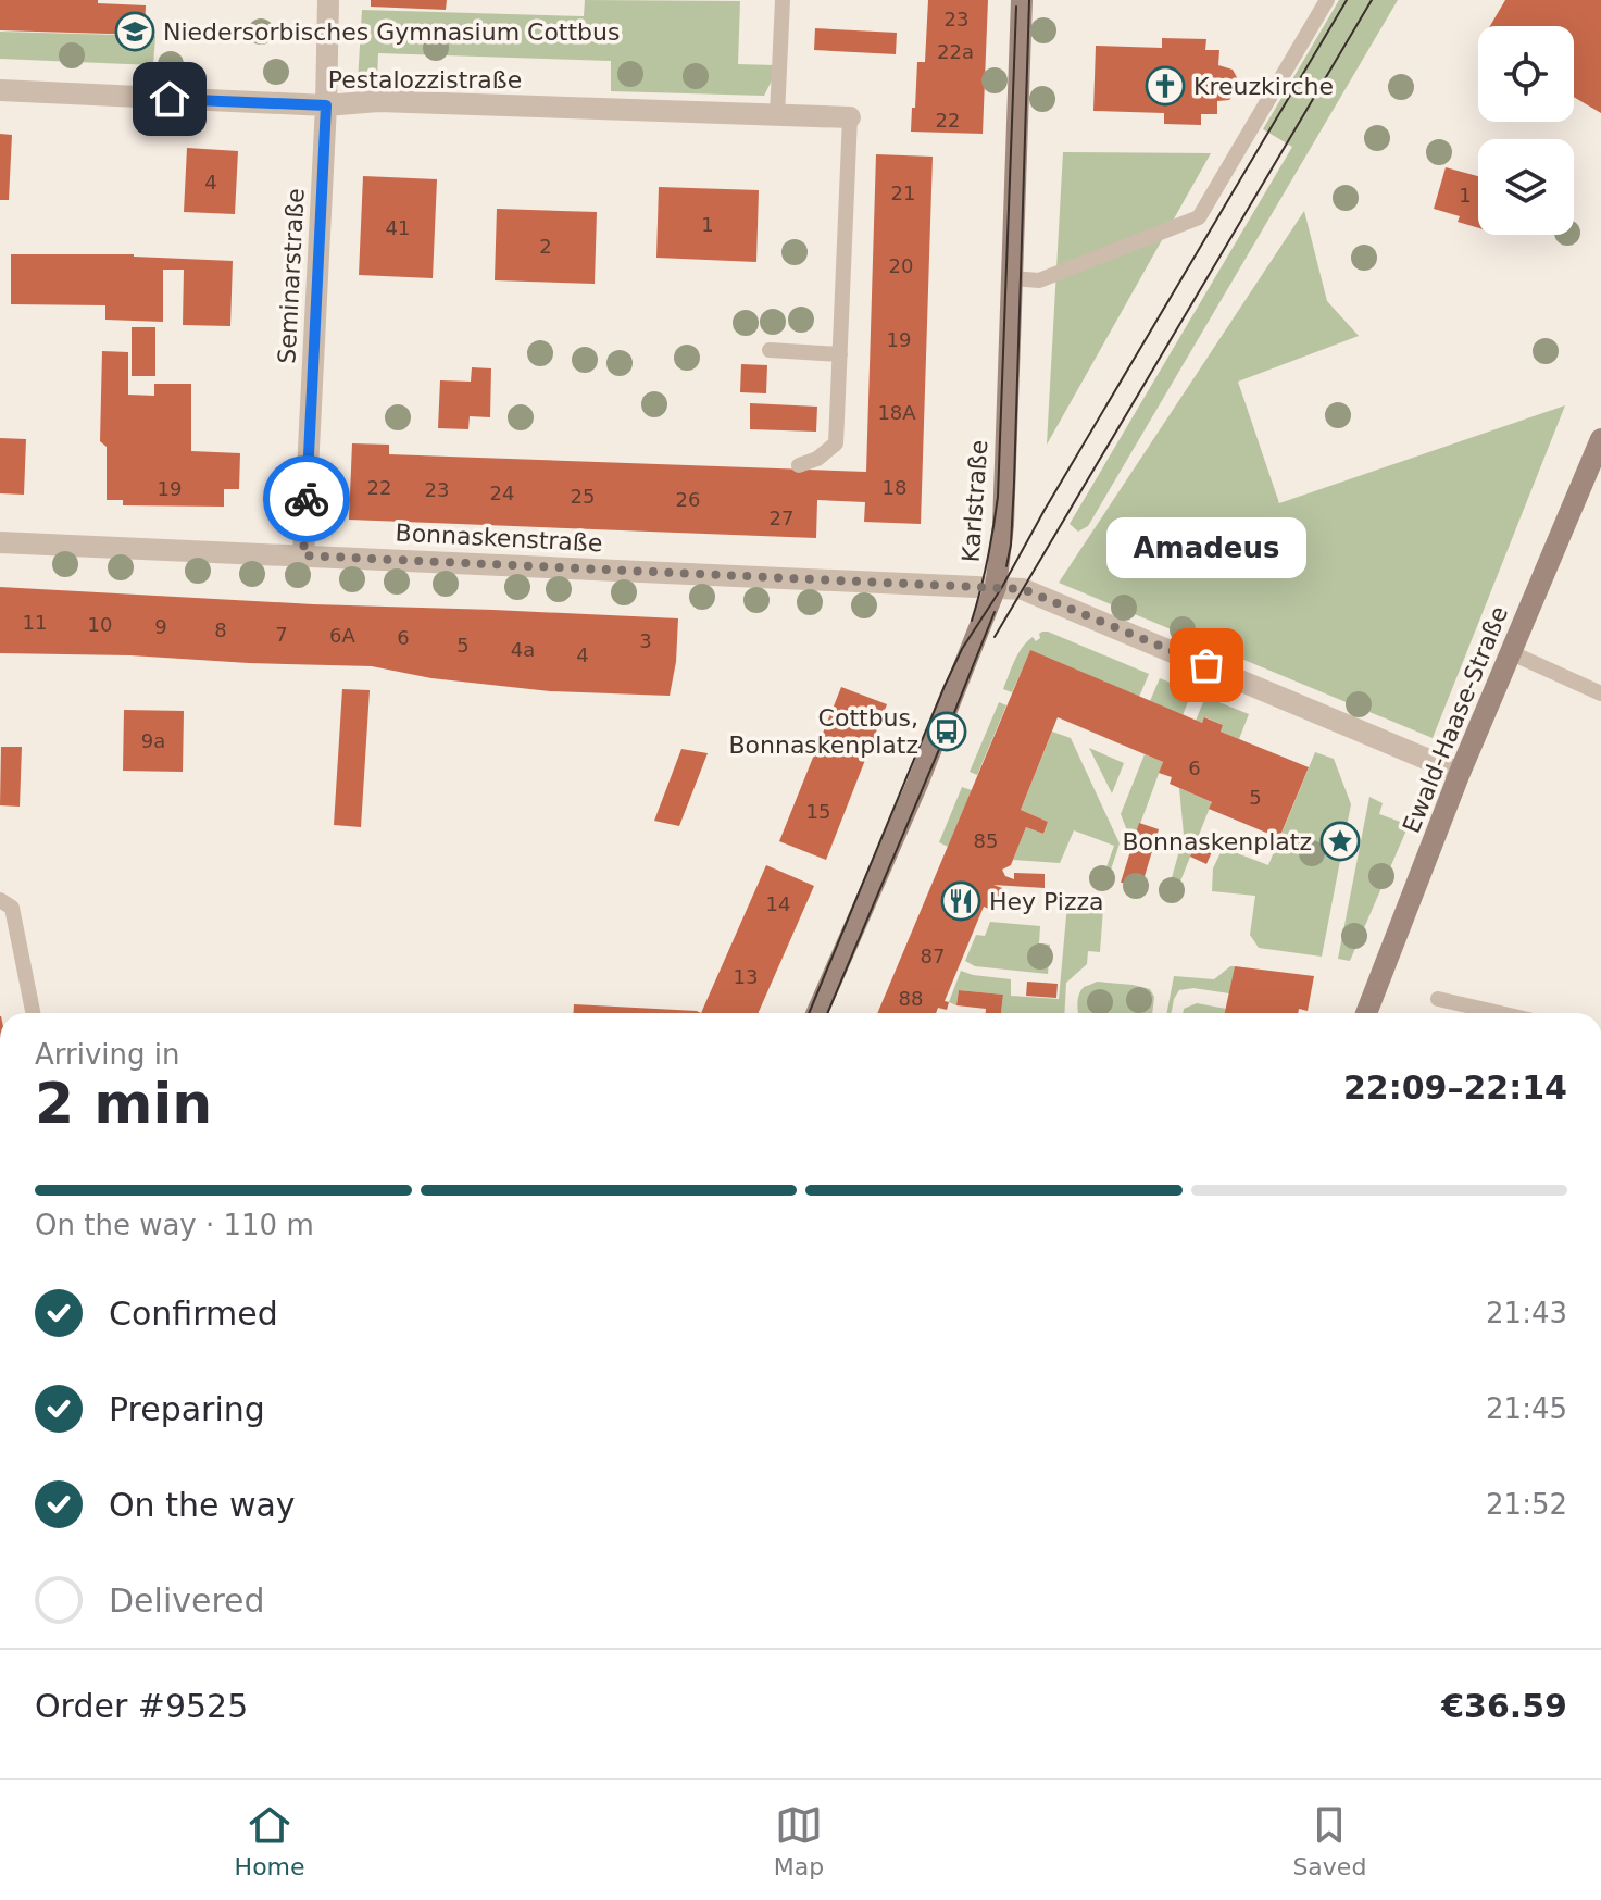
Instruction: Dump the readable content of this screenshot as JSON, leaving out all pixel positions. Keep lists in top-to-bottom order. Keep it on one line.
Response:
{"streets":{"street":["Pestalozzistraße","Seminarstraße","Karlstraße","Bonnaskenstraße","Ewald-Haase-Straße"]},"crossings":[["Pestalozzistraße","Seminarstraße"],["Seminarstraße","Bonnaskenstraße"],["Karlstraße","Bonnaskenstraße"]],"places":{"school or university":["Niedersorbisches Gymnasium Cottbus"],"church":["Kreuzkirche"],"other":["Amadeus"],"bus stop":["Cottbus, Bonnaskenplatz"],"place":["Bonnaskenplatz"],"restaurant":["Hey Pizza"]},"house_numbers":["23","22a","22","4","21","1","1","41","2","20","19","18A","22","18","19","23","24","25","26","27","11","10","9","8","7","6A","6","3","5","4a","4","9a","6","5","15","85","14","87","13","88"],"page":{"bubble":"Amadeus","heading":["2 min","Arriving in","22:09–22:14"],"panel":["Order #9525","€36.59"],"bar":"On the way · 110 m","list":[["Confirmed","21:43"],["Preparing","21:45"],["On the way","21:52"],"Delivered"],"tabs":["Home","Map","Saved"]}}
